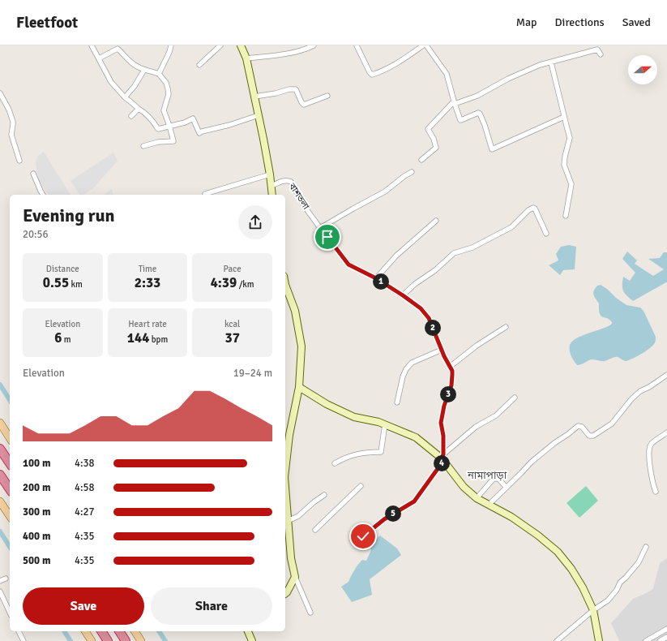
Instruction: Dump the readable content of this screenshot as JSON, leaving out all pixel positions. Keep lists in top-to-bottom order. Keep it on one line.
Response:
{"streets":{"street":["বাশতলা"]},"districts":["নামাপাড়া"],"north":"right","page":{"header":"Fleetfoot","nav":["Map","Directions","Saved"],"heading":["Evening run","20:56"],"stats":[["Distance","0.55 km"],["Time","2:33"],["Pace","4:39 /km"],["Elevation","6 m"],["Heart rate","144 bpm"],["kcal","37"]],"pins":["1","2","3","4","5"],"chart":["Elevation","19–24 m"],"list":[{"name":"100 m","note":"4:38"},{"name":"200 m","note":"4:58"},{"name":"300 m","note":"4:27"},{"name":"400 m","note":"4:35"},{"name":"500 m","note":"4:35"}],"buttons":["Save","Share"]}}
